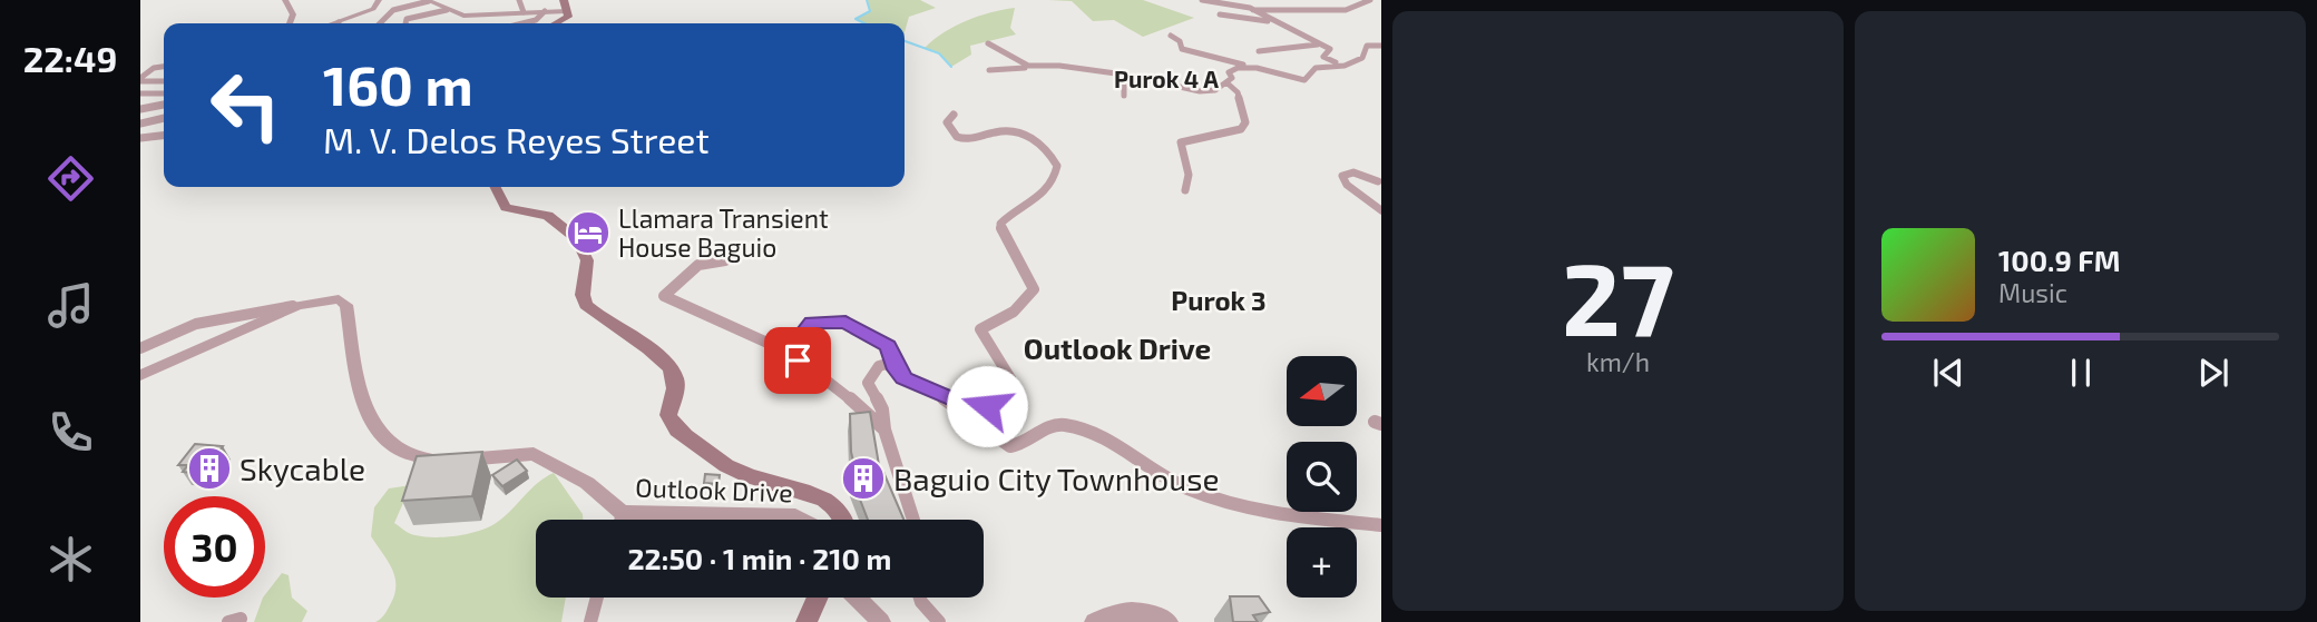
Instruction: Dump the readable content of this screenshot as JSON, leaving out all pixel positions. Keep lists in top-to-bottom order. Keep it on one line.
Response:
{"streets":{"street":["Outlook Drive"]},"districts":["Purok 4 A","Purok 3","Outlook Drive"],"places":{"hotel":["Llamara Transient House Baguio"],"building":["Skycable","Baguio City Townhouse"]},"north":"left","page":{"tabs":"22:49","tile":["27","km/h"],"turn":["160 m","M. V. Delos Reyes Street"],"song":["100.9 FM","Music"],"map_buttons":"+","limit":"30","trip":"22:50 · 1 min · 210 m"}}
